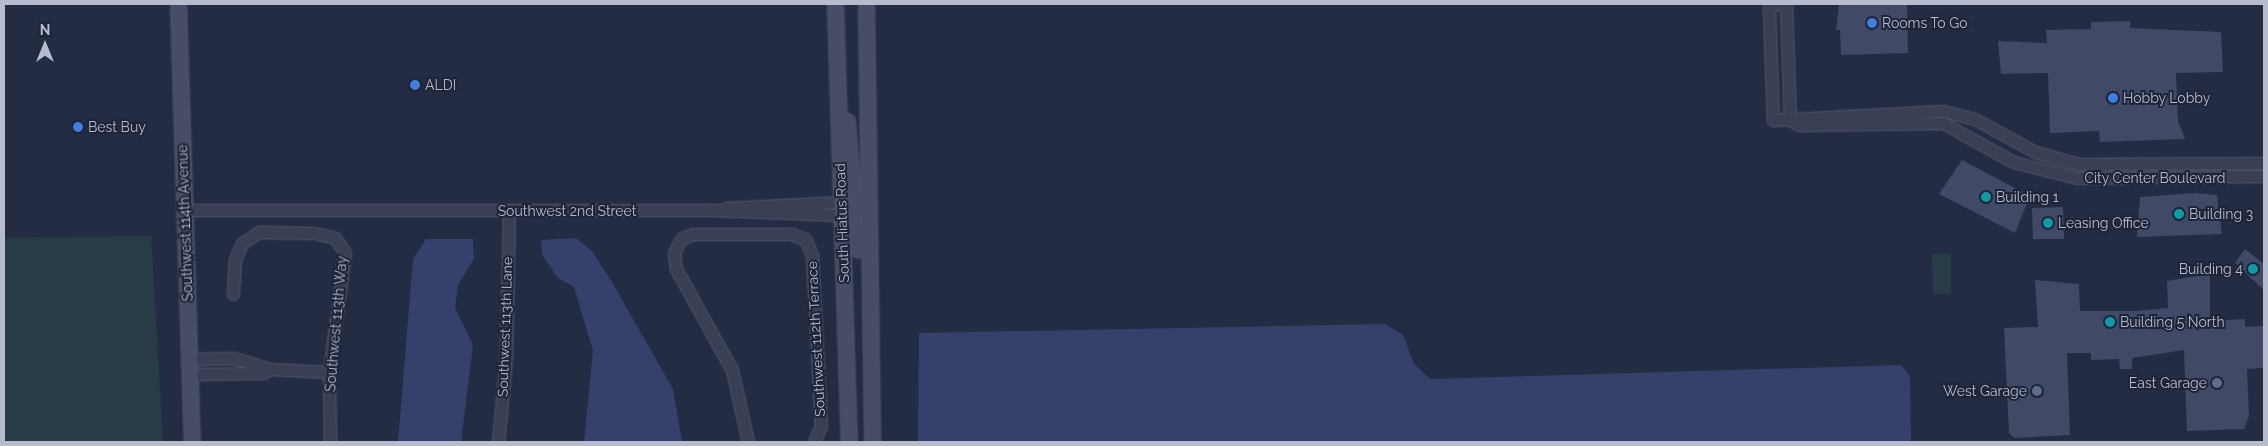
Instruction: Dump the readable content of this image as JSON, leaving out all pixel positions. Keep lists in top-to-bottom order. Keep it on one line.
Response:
{"streets":{"main road":["Southwest 114th Avenue","South Hiatus Road"],"street":["City Center Boulevard","Southwest 2nd Street","Southwest 113th Way","Southwest 113th Lane","Southwest 112th Terrace"]},"crossings":[["Southwest 2nd Street","Southwest 114th Avenue"],["Southwest 2nd Street","South Hiatus Road"],["Southwest 2nd Street","Southwest 113th Lane"]],"places":["Rooms To Go","ALDI","Hobby Lobby","Best Buy","Building 1","Building 3","Leasing Office","Building 4","Building 5 North","East Garage","West Garage"],"north":"top"}
